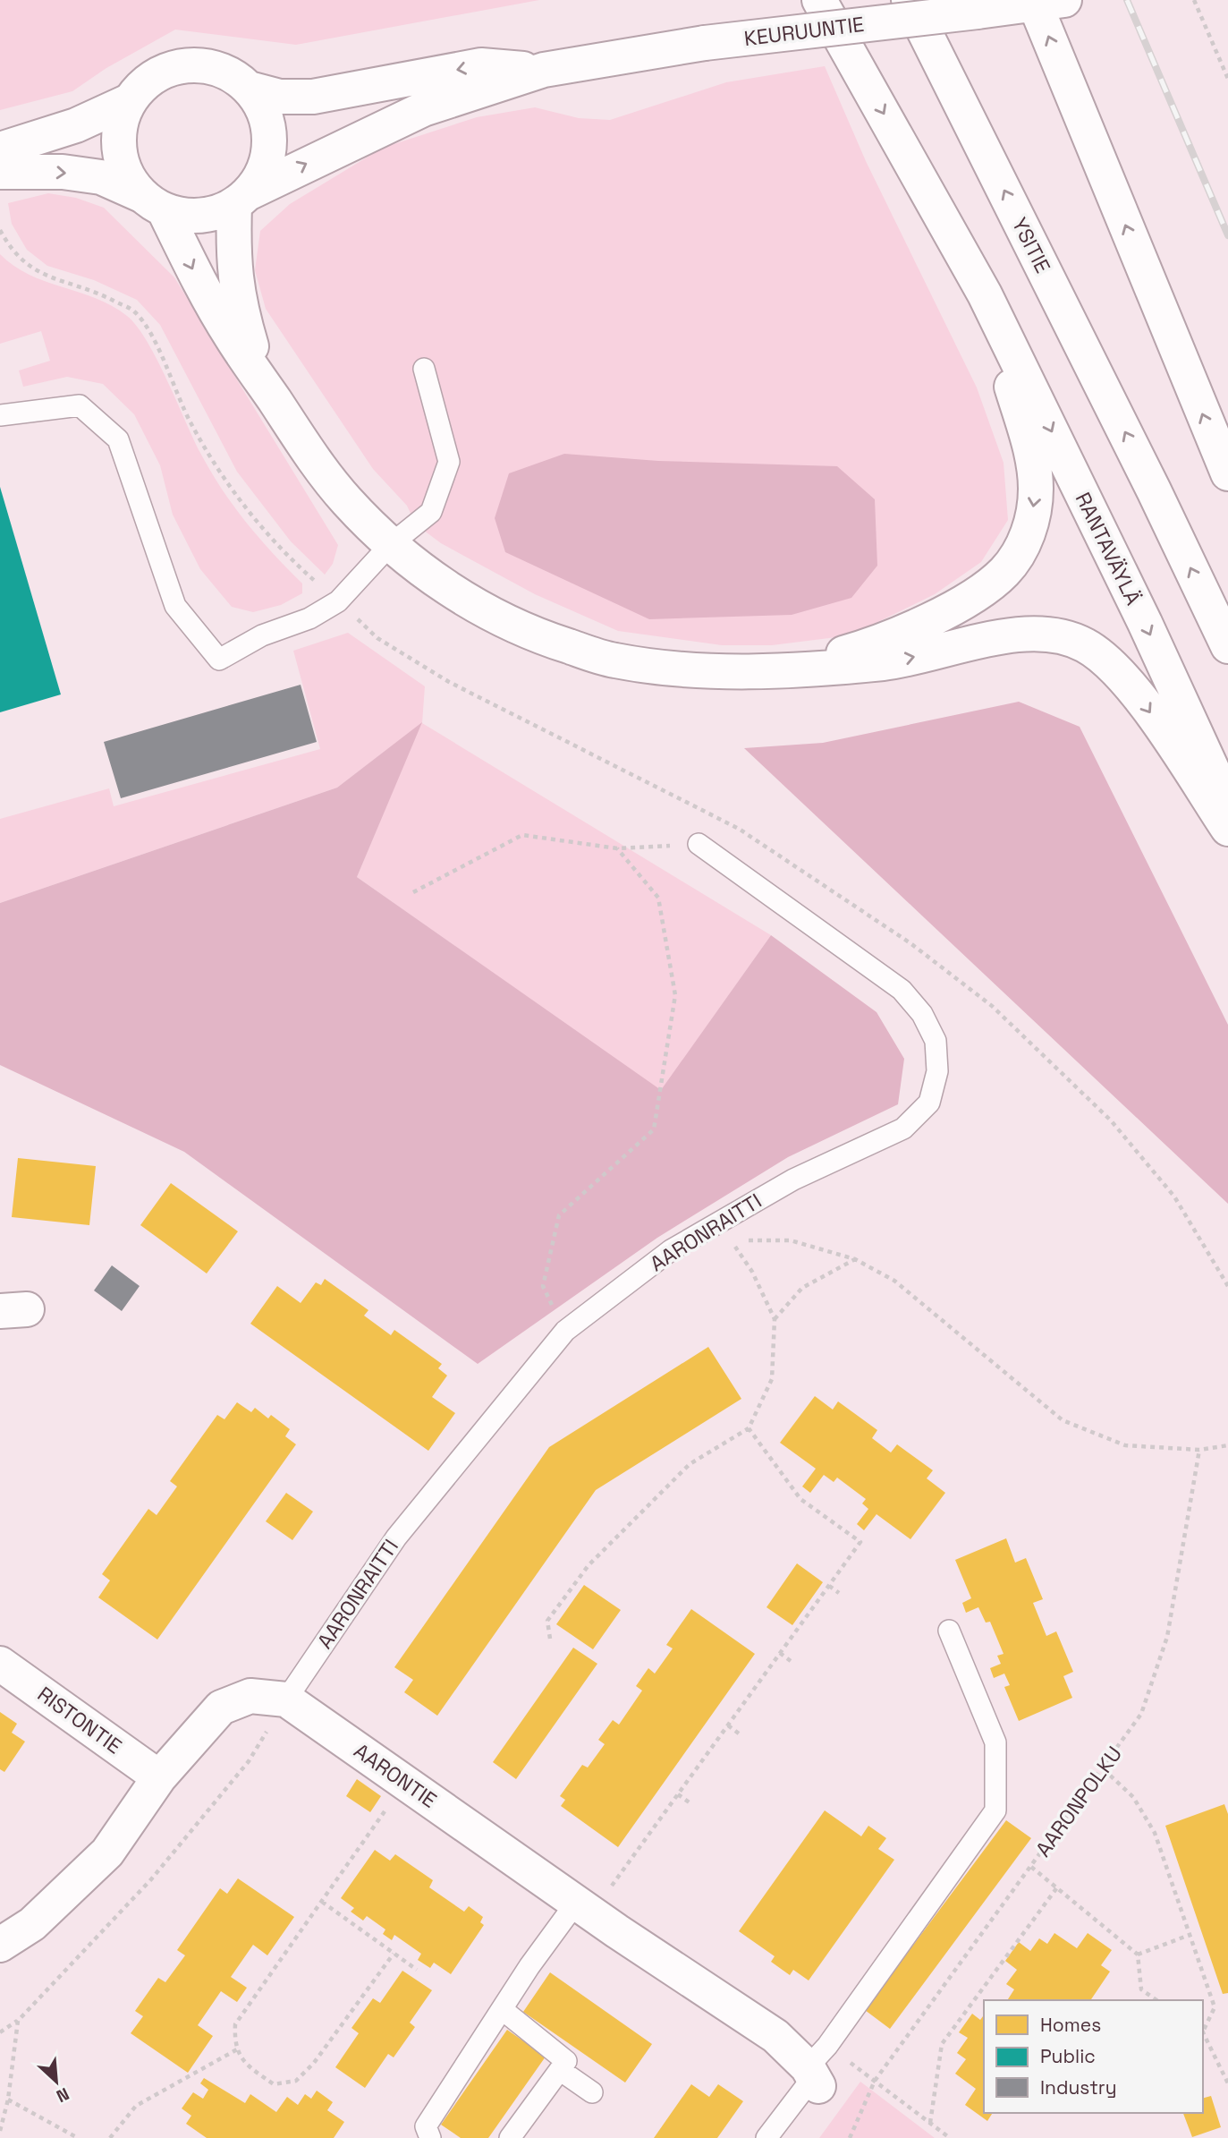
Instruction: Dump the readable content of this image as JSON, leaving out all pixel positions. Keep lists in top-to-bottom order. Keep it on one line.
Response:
{"streets":{"main road":["KEURUUNTIE","YSITIE","RANTAVÄYLÄ","RISTONTIE","AARONTIE"],"lane":["AARONRAITTI"],"path":["AARONPOLKU"]},"crossings":[["AARONRAITTI","AARONTIE"],["RISTONTIE","AARONTIE"]],"legend":["Homes","Public","Industry"],"north":"bottom right"}
